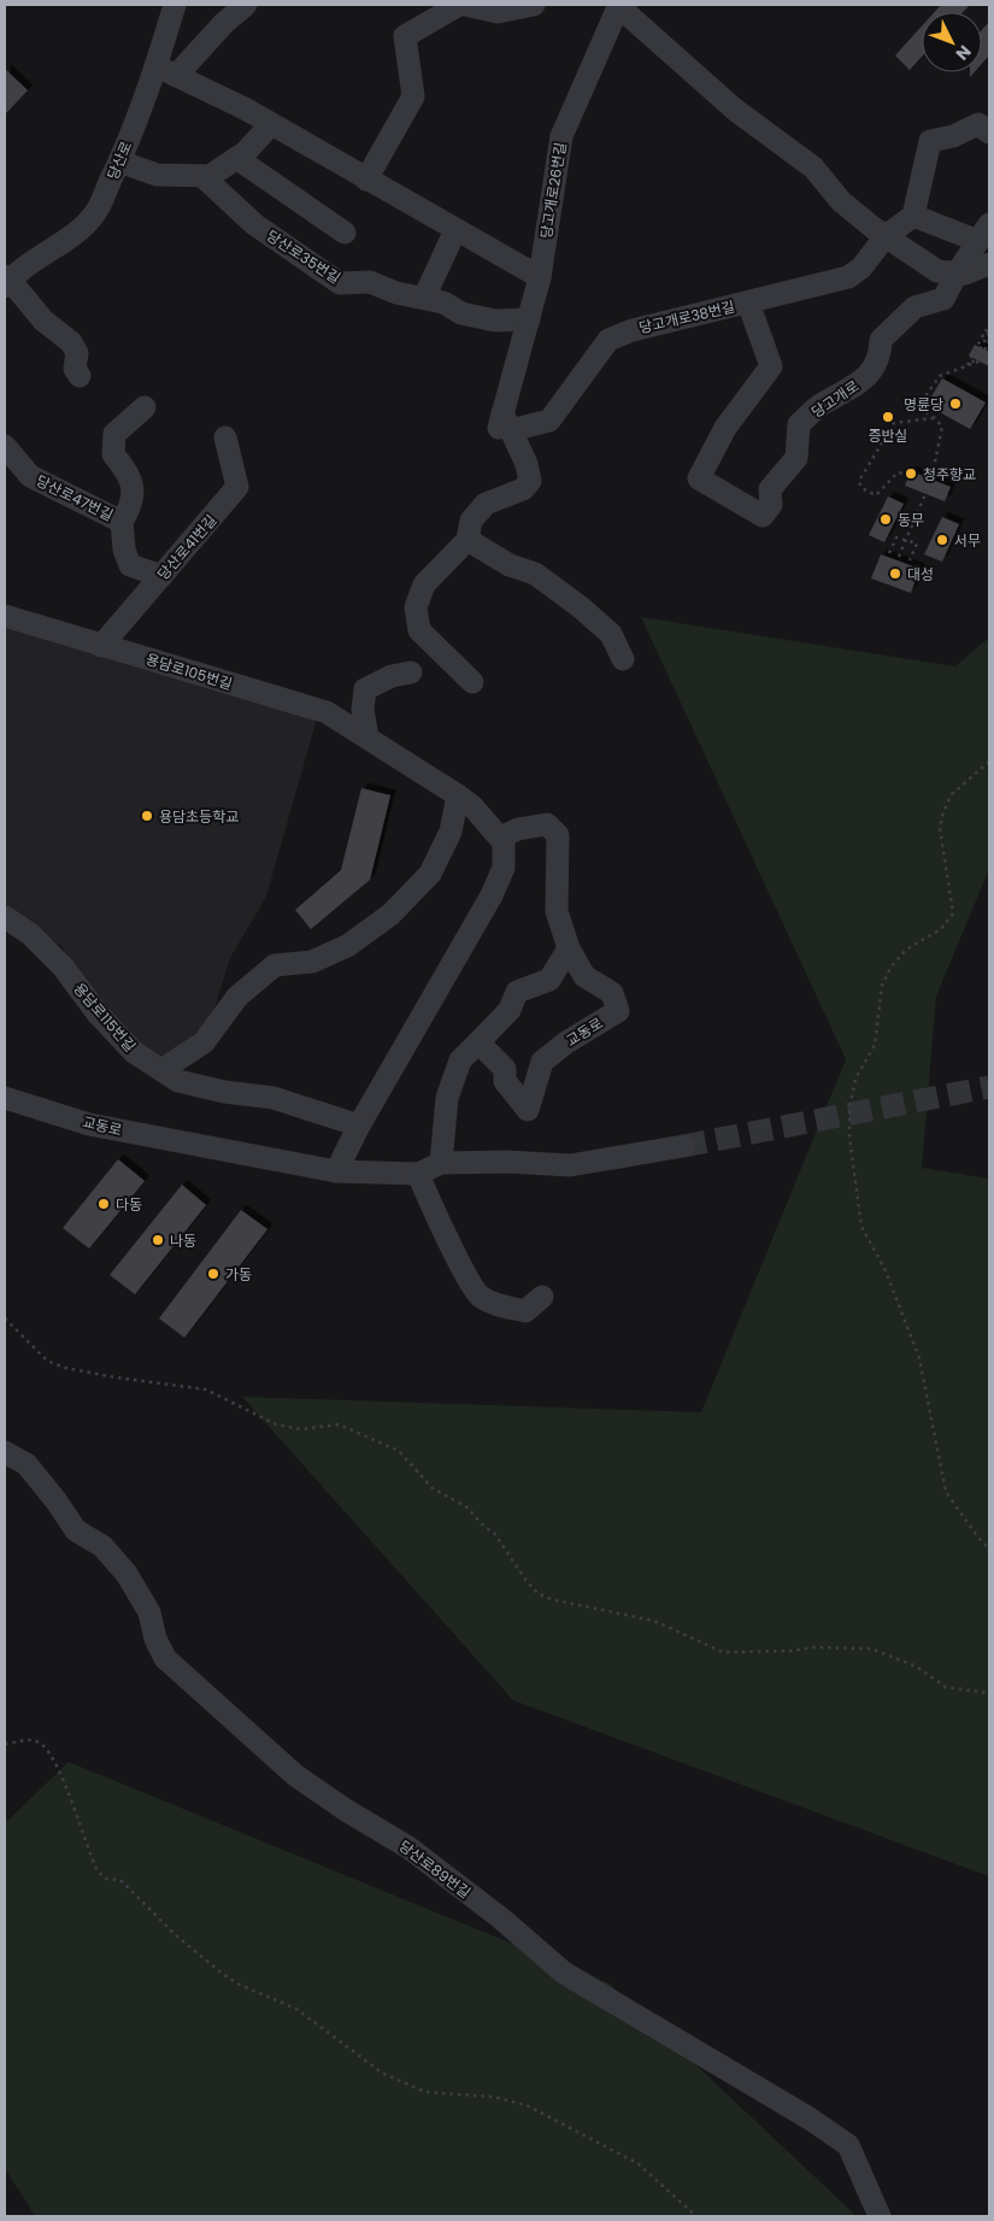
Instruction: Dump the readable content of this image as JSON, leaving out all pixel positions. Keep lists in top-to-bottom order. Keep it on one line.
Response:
{"streets":{"street":["당산로","당고개로26번길","당산로35번길","당고개로38번길","당고개로","당산로47번길","당산로41번길","용담로105번길","용담로115번길","교동로","당산로89번길"]},"crossings":[["당고개로26번길","당산로35번길"],["당고개로26번길","당고개로38번길"],["당고개로38번길","당고개로"],["당산로47번길","당산로41번길"],["당산로41번길","용담로105번길"],["용담로105번길","용담로115번길"],["용담로105번길","교동로"]],"places":["명륜당","증반실","청주향교","동무","서무","대성","용담초등학교","다동","나동","가동"],"north":"bottom right"}
